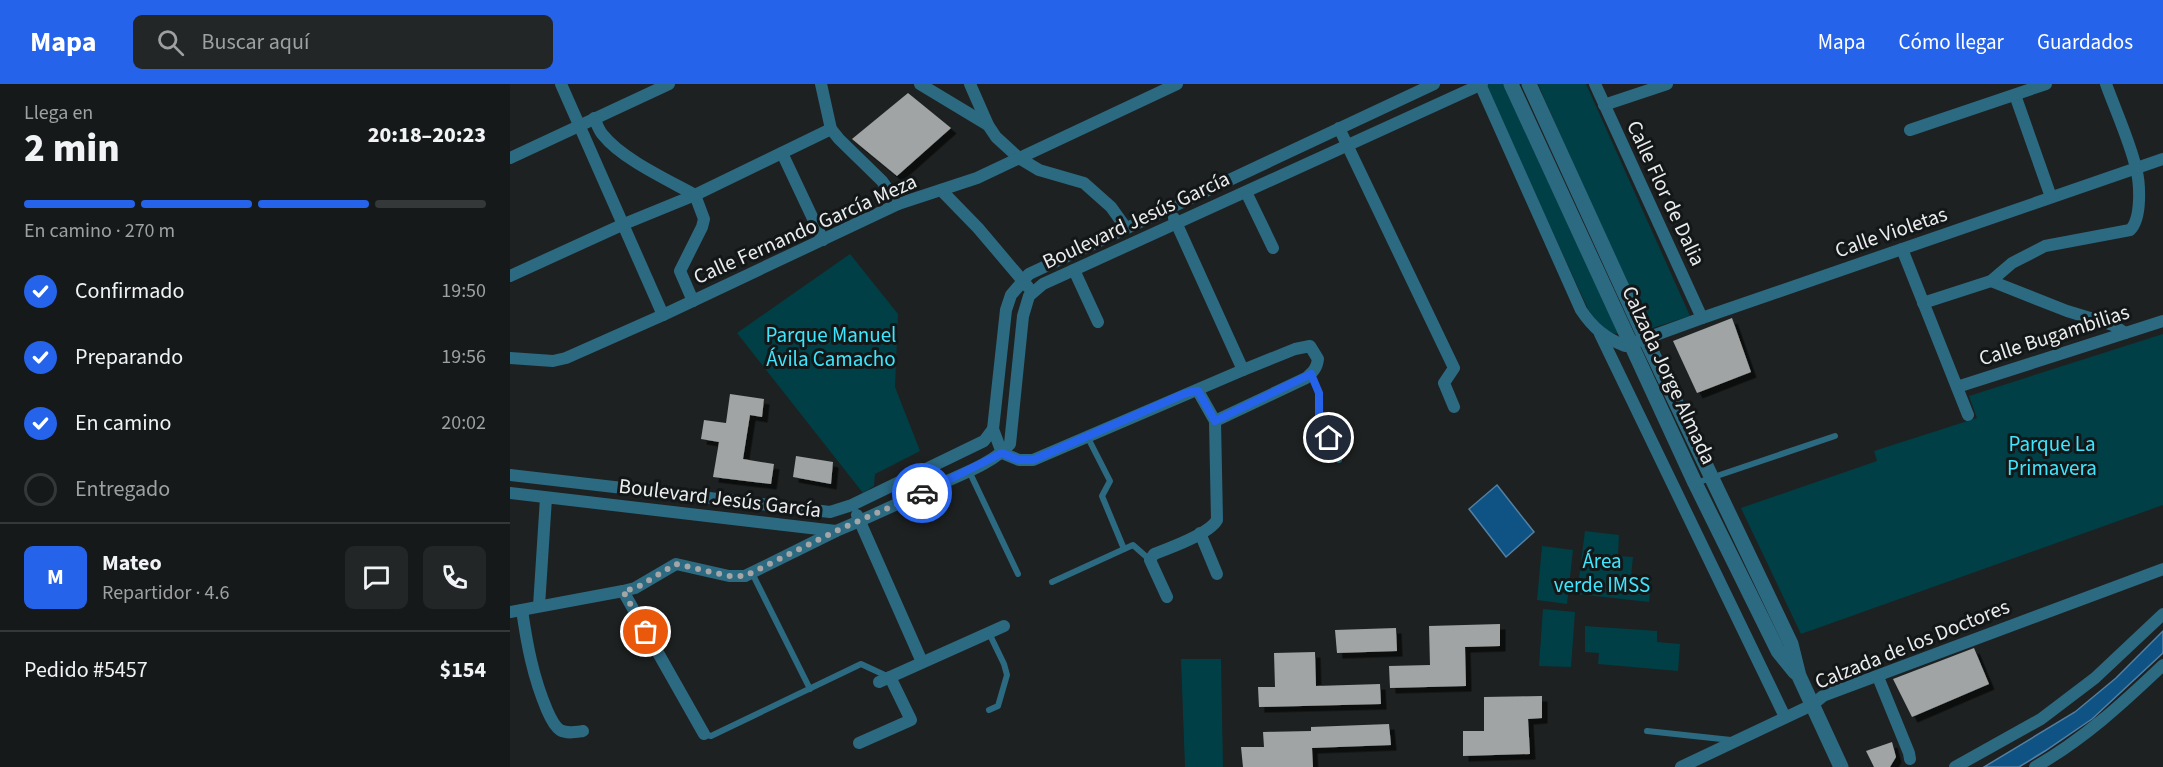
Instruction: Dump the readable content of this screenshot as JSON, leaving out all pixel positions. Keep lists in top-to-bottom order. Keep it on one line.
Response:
{"streets":{"street":["Calle Flor de Dalia","Boulevard Jesús García","Calle Fernando García Meza","Calle Violetas","Calle Bugambilias","Calzada Jorge Almada","Calzada de los Doctores"]},"crossings":[["Calle Flor de Dalia","Calle Violetas"],["Calle Violetas","Calzada Jorge Almada"],["Calzada Jorge Almada","Calzada de los Doctores"]],"parks":["Parque Manuel Ávila Camacho","Parque La Primavera","Área verde IMSS"],"page":{"header":"Mapa","search":"Buscar aquí","nav":["Mapa","Cómo llegar","Guardados"],"heading":["2 min","Llega en","20:18–20:23"],"panel":["Mateo","Repartidor · 4.6","Pedido #5457","$154"],"bar":"En camino · 270 m","list":[["Confirmado","19:50"],["Preparando","19:56"],["En camino","20:02"],"Entregado"],"round":"M"}}
